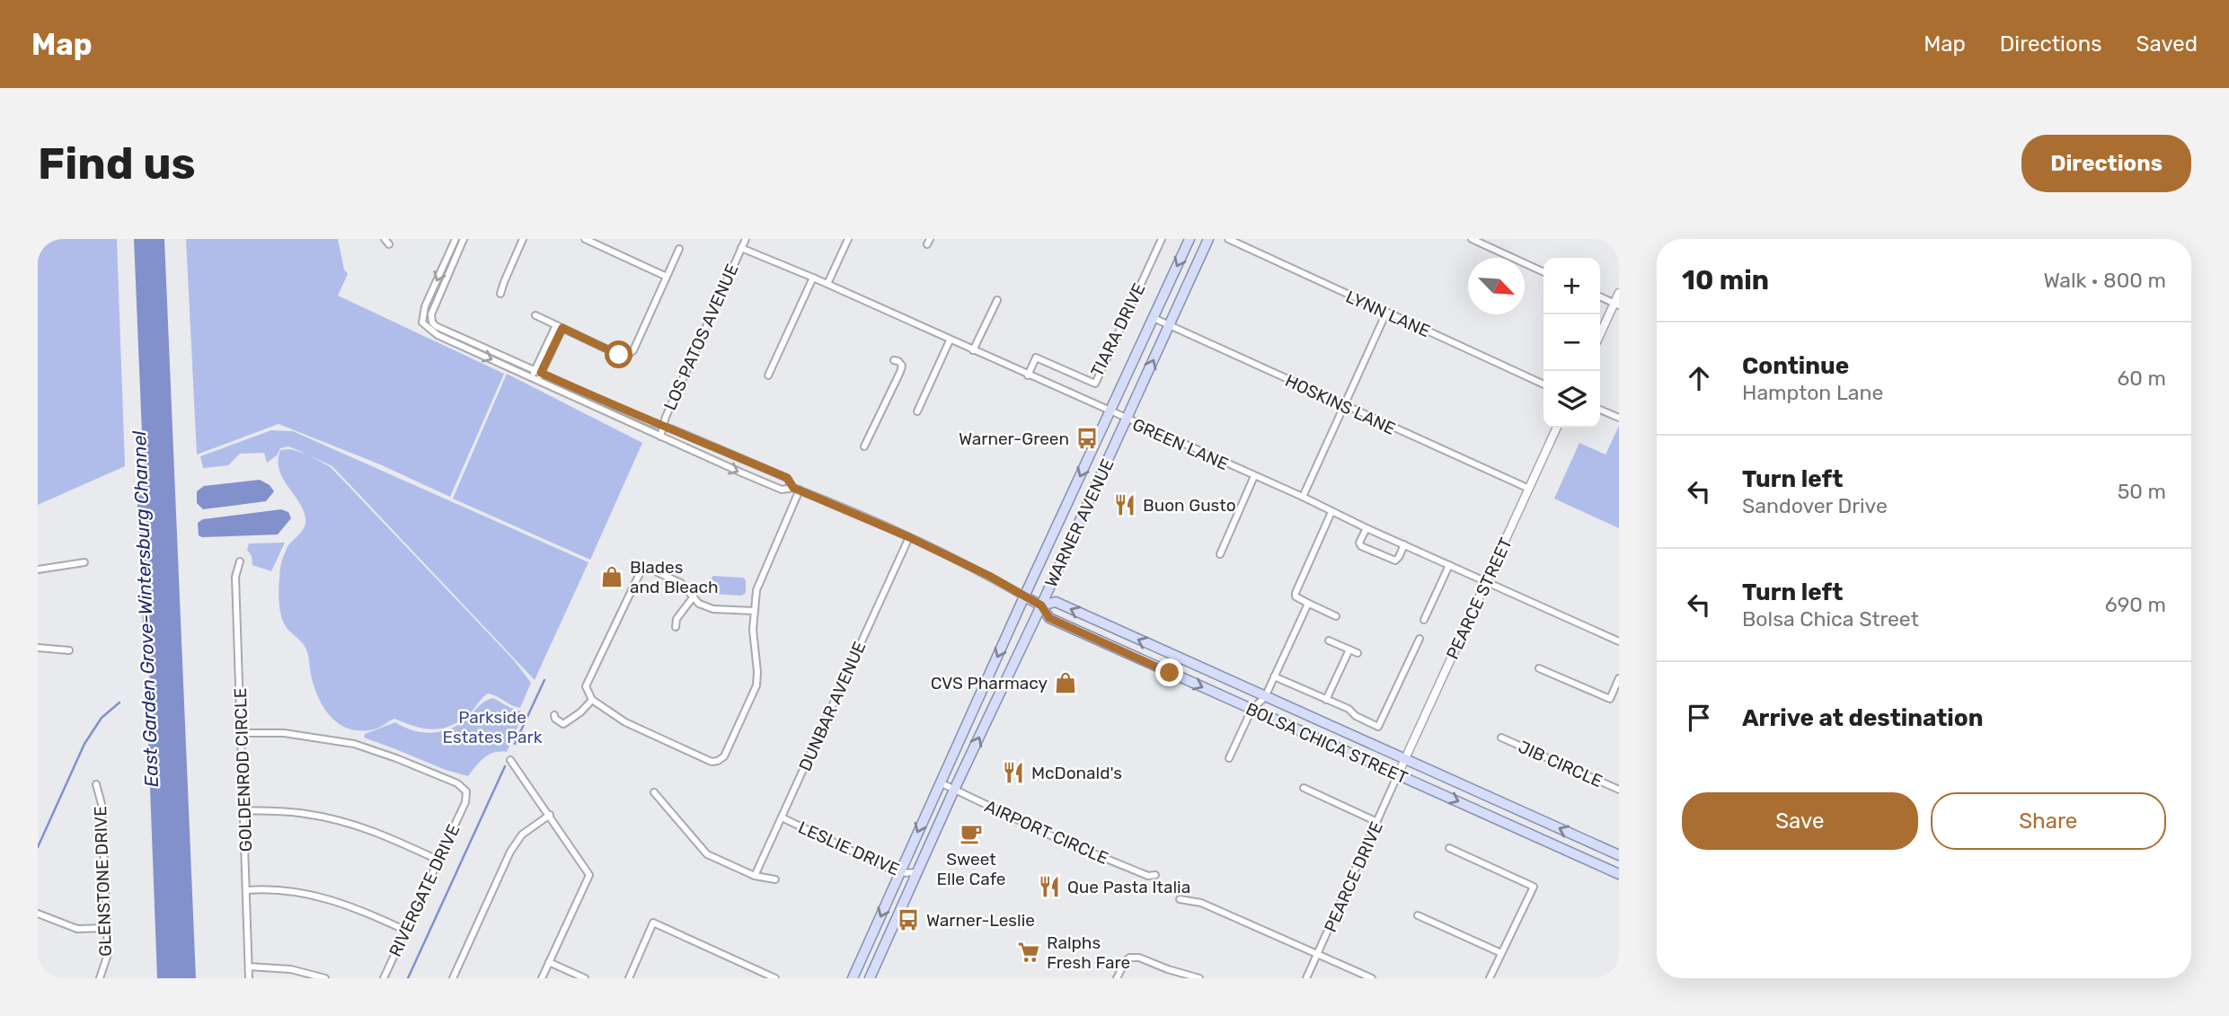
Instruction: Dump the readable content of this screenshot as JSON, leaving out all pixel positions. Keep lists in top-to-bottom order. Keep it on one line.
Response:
{"streets":{"main road":["WARNER AVENUE","BOLSA CHICA STREET"],"street":["LYNN LANE","TIARA DRIVE","LOS PATOS AVENUE","HOSKINS LANE","GREEN LANE","PEARCE STREET","DUNBAR AVENUE","JIB CIRCLE","GOLDENROD CIRCLE","AIRPORT CIRCLE","LESLIE DRIVE","PEARCE DRIVE","GLENSTONE DRIVE","RIVERGATE DRIVE"]},"crossings":[["TIARA DRIVE","GREEN LANE"],["LOS PATOS AVENUE","GREEN LANE"],["LOS PATOS AVENUE","BOLSA CHICA STREET"],["HOSKINS LANE","WARNER AVENUE"],["HOSKINS LANE","PEARCE STREET"],["GREEN LANE","WARNER AVENUE"],["GREEN LANE","PEARCE STREET"],["WARNER AVENUE","BOLSA CHICA STREET"],["WARNER AVENUE","AIRPORT CIRCLE"],["WARNER AVENUE","LESLIE DRIVE"],["PEARCE STREET","BOLSA CHICA STREET"],["PEARCE STREET","PEARCE DRIVE"],["DUNBAR AVENUE","BOLSA CHICA STREET"],["DUNBAR AVENUE","LESLIE DRIVE"],["BOLSA CHICA STREET","PEARCE DRIVE"],["GOLDENROD CIRCLE","RIVERGATE DRIVE"]],"water":["East Garden Grove-Wintersburg Channel"],"parks":["Parkside Estates Park"],"places":{"bus stop":["Warner-Green","Warner-Leslie"],"restaurant":["Buon Gusto","McDonald's","Que Pasta Italia"],"shop":["Blades and Bleach","CVS Pharmacy"],"cafe":["Sweet Elle Cafe"],"supermarket":["Ralphs Fresh Fare"]},"north":"bottom right","page":{"header":"Map","nav":["Map","Directions","Saved"],"buttons":["Directions",["Save","Share"]],"title":"Find us","heading":["10 min","Walk · 800 m"],"map_buttons":["+","−"],"list":[["Continue","Hampton Lane","60 m"],["Turn left","Sandover Drive","50 m"],["Turn left","Bolsa Chica Street","690 m"],"Arrive at destination"]}}
